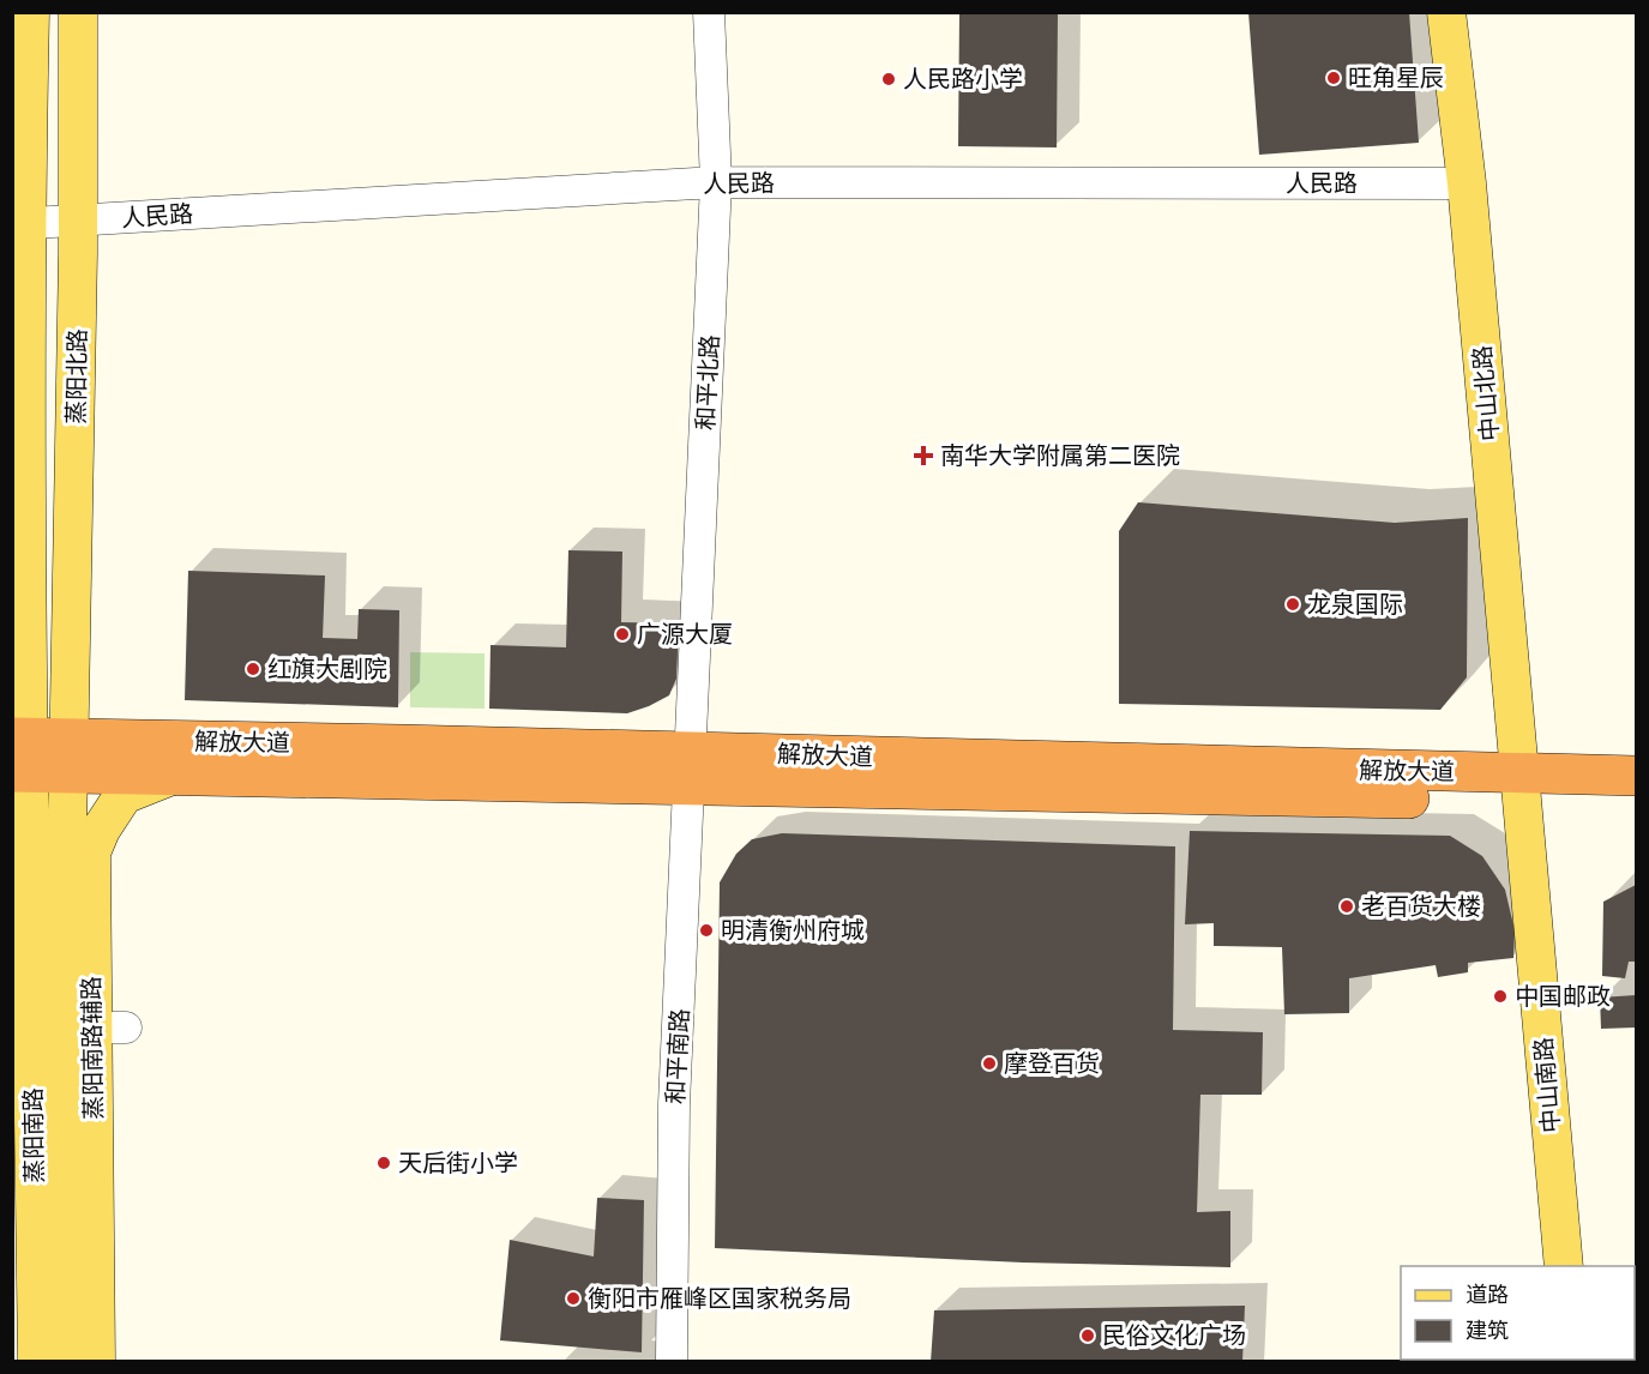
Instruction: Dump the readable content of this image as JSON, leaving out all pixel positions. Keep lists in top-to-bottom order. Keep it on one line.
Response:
{"streets":{"highway":["解放大道"],"main road":["蒸阳北路","中山北路","蒸阳南路辅路","中山南路","蒸阳南路"],"street":["人民路","和平北路","和平南路"]},"crossings":[["人民路","蒸阳北路"],["人民路","和平北路"],["人民路","中山北路"],["蒸阳北路","解放大道"],["蒸阳北路","蒸阳南路"],["和平北路","解放大道"],["和平北路","和平南路"],["中山北路","解放大道"],["中山北路","中山南路"],["解放大道","蒸阳南路辅路"],["解放大道","和平南路"],["解放大道","中山南路"],["解放大道","蒸阳南路"],["蒸阳南路辅路","蒸阳南路"]],"places":{"other":["旺角星辰","人民路小学","龙泉国际","广源大厦","红旗大剧院","老百货大楼","明清衡州府城","中国邮政","摩登百货","天后街小学","衡阳市雁峰区国家税务局","民俗文化广场"],"health":["南华大学附属第二医院"]},"legend":["道路","建筑"]}
